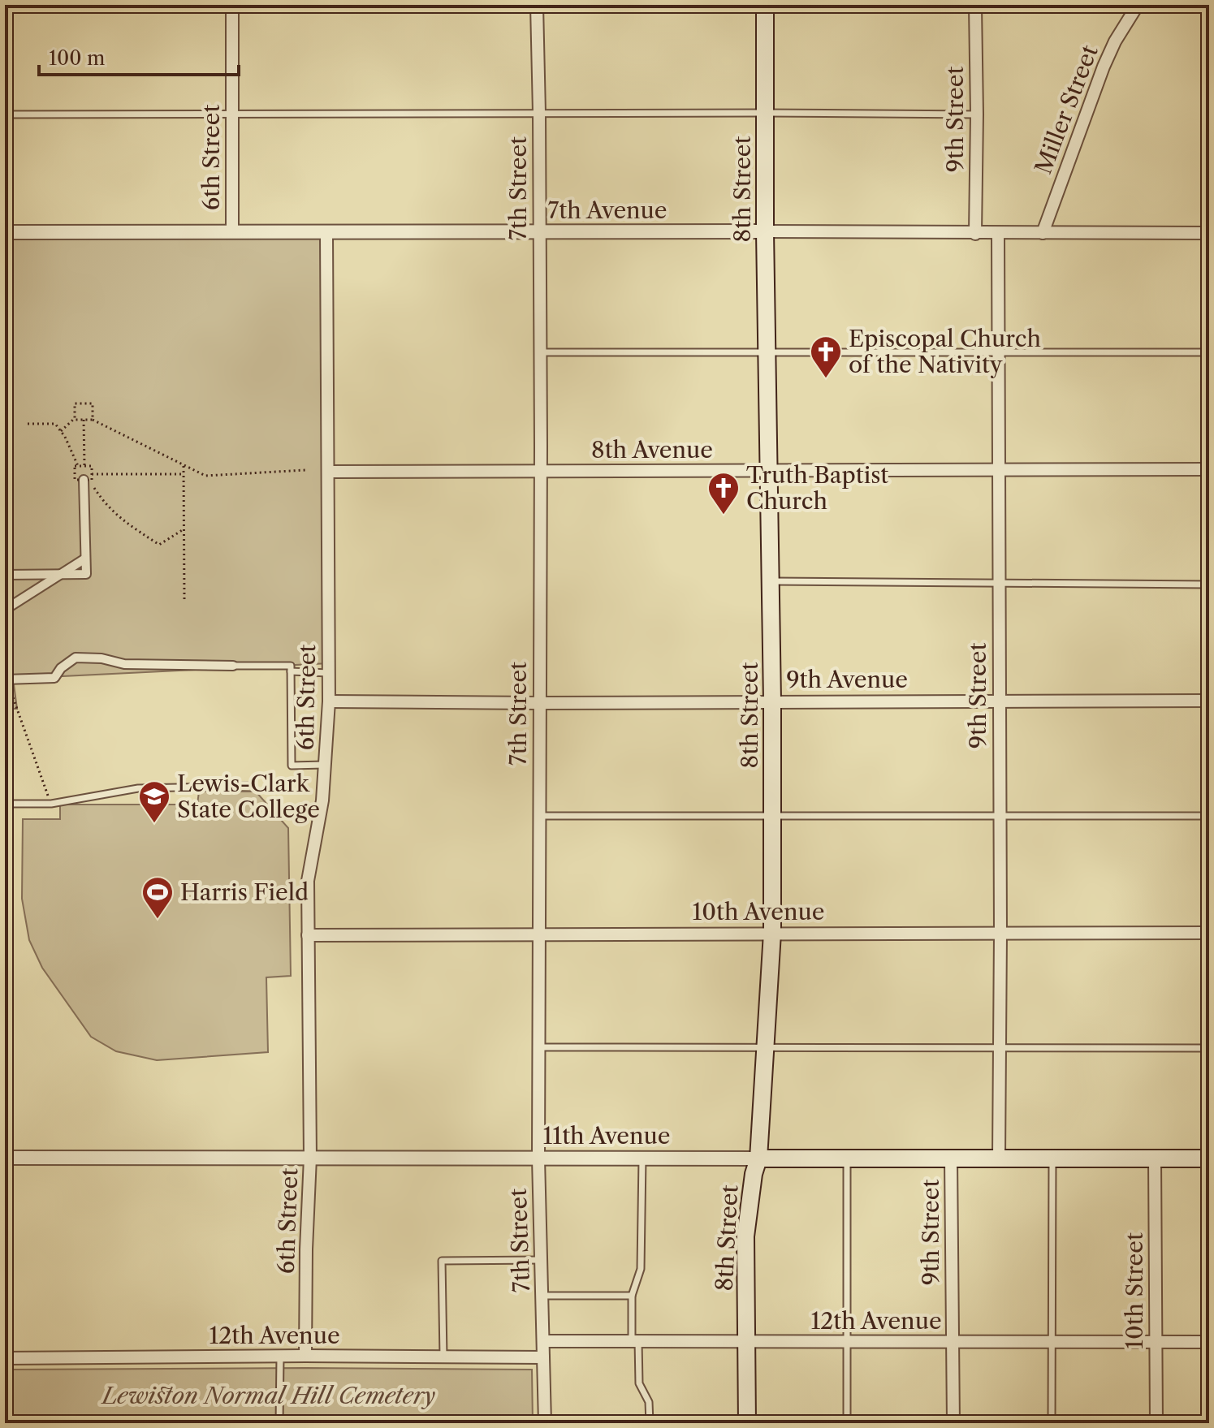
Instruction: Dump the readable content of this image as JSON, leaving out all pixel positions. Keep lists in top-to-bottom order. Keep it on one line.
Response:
{"streets":{"main road":["8th Street","11th Avenue"],"street":["Miller Street","9th Street","6th Street","7th Street","7th Avenue","8th Avenue","9th Avenue","10th Avenue","10th Street","12th Avenue"]},"crossings":[["Miller Street","7th Avenue"],["9th Street","7th Avenue"],["9th Street","8th Avenue"],["9th Street","9th Avenue"],["9th Street","10th Avenue"],["9th Street","11th Avenue"],["9th Street","12th Avenue"],["6th Street","7th Avenue"],["6th Street","8th Avenue"],["6th Street","9th Avenue"],["6th Street","10th Avenue"],["6th Street","11th Avenue"],["6th Street","12th Avenue"],["7th Street","7th Avenue"],["7th Street","8th Avenue"],["7th Street","9th Avenue"],["7th Street","10th Avenue"],["7th Street","11th Avenue"],["7th Street","12th Avenue"],["8th Street","7th Avenue"],["8th Street","8th Avenue"],["8th Street","9th Avenue"],["8th Street","10th Avenue"],["8th Street","11th Avenue"],["8th Street","12th Avenue"],["11th Avenue","10th Street"],["10th Street","12th Avenue"]],"parks":["Lewiston Normal Hill Cemetery"],"places":{"church":["Episcopal Church of the Nativity","Truth Baptist Church"],"school or university":["Lewis-Clark State College"],"sports":["Harris Field"]},"scale_bar":"100 m"}
